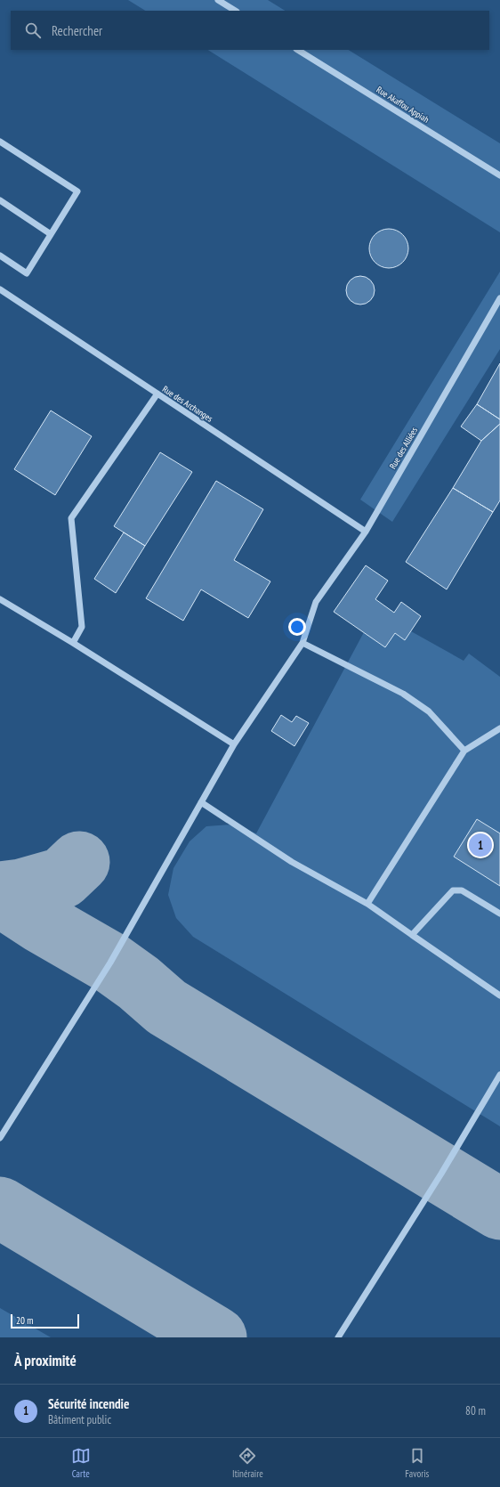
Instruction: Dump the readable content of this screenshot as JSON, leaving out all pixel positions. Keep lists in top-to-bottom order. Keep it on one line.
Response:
{"streets":{"lane":["Rue Akaffou Appiah","Rue des Archanges","Rue des Alliées"]},"crossings":[["Rue des Archanges","Rue des Alliées"]],"scale_bar":"20 m","page":{"search":"Rechercher","pins":"1","scale":"20 m","heading":"À proximité","list":[{"mark":"1","name":"Sécurité incendie","note":"Bâtiment public","value":"80 m"}],"nav":["Carte","Itinéraire","Favoris"]}}
